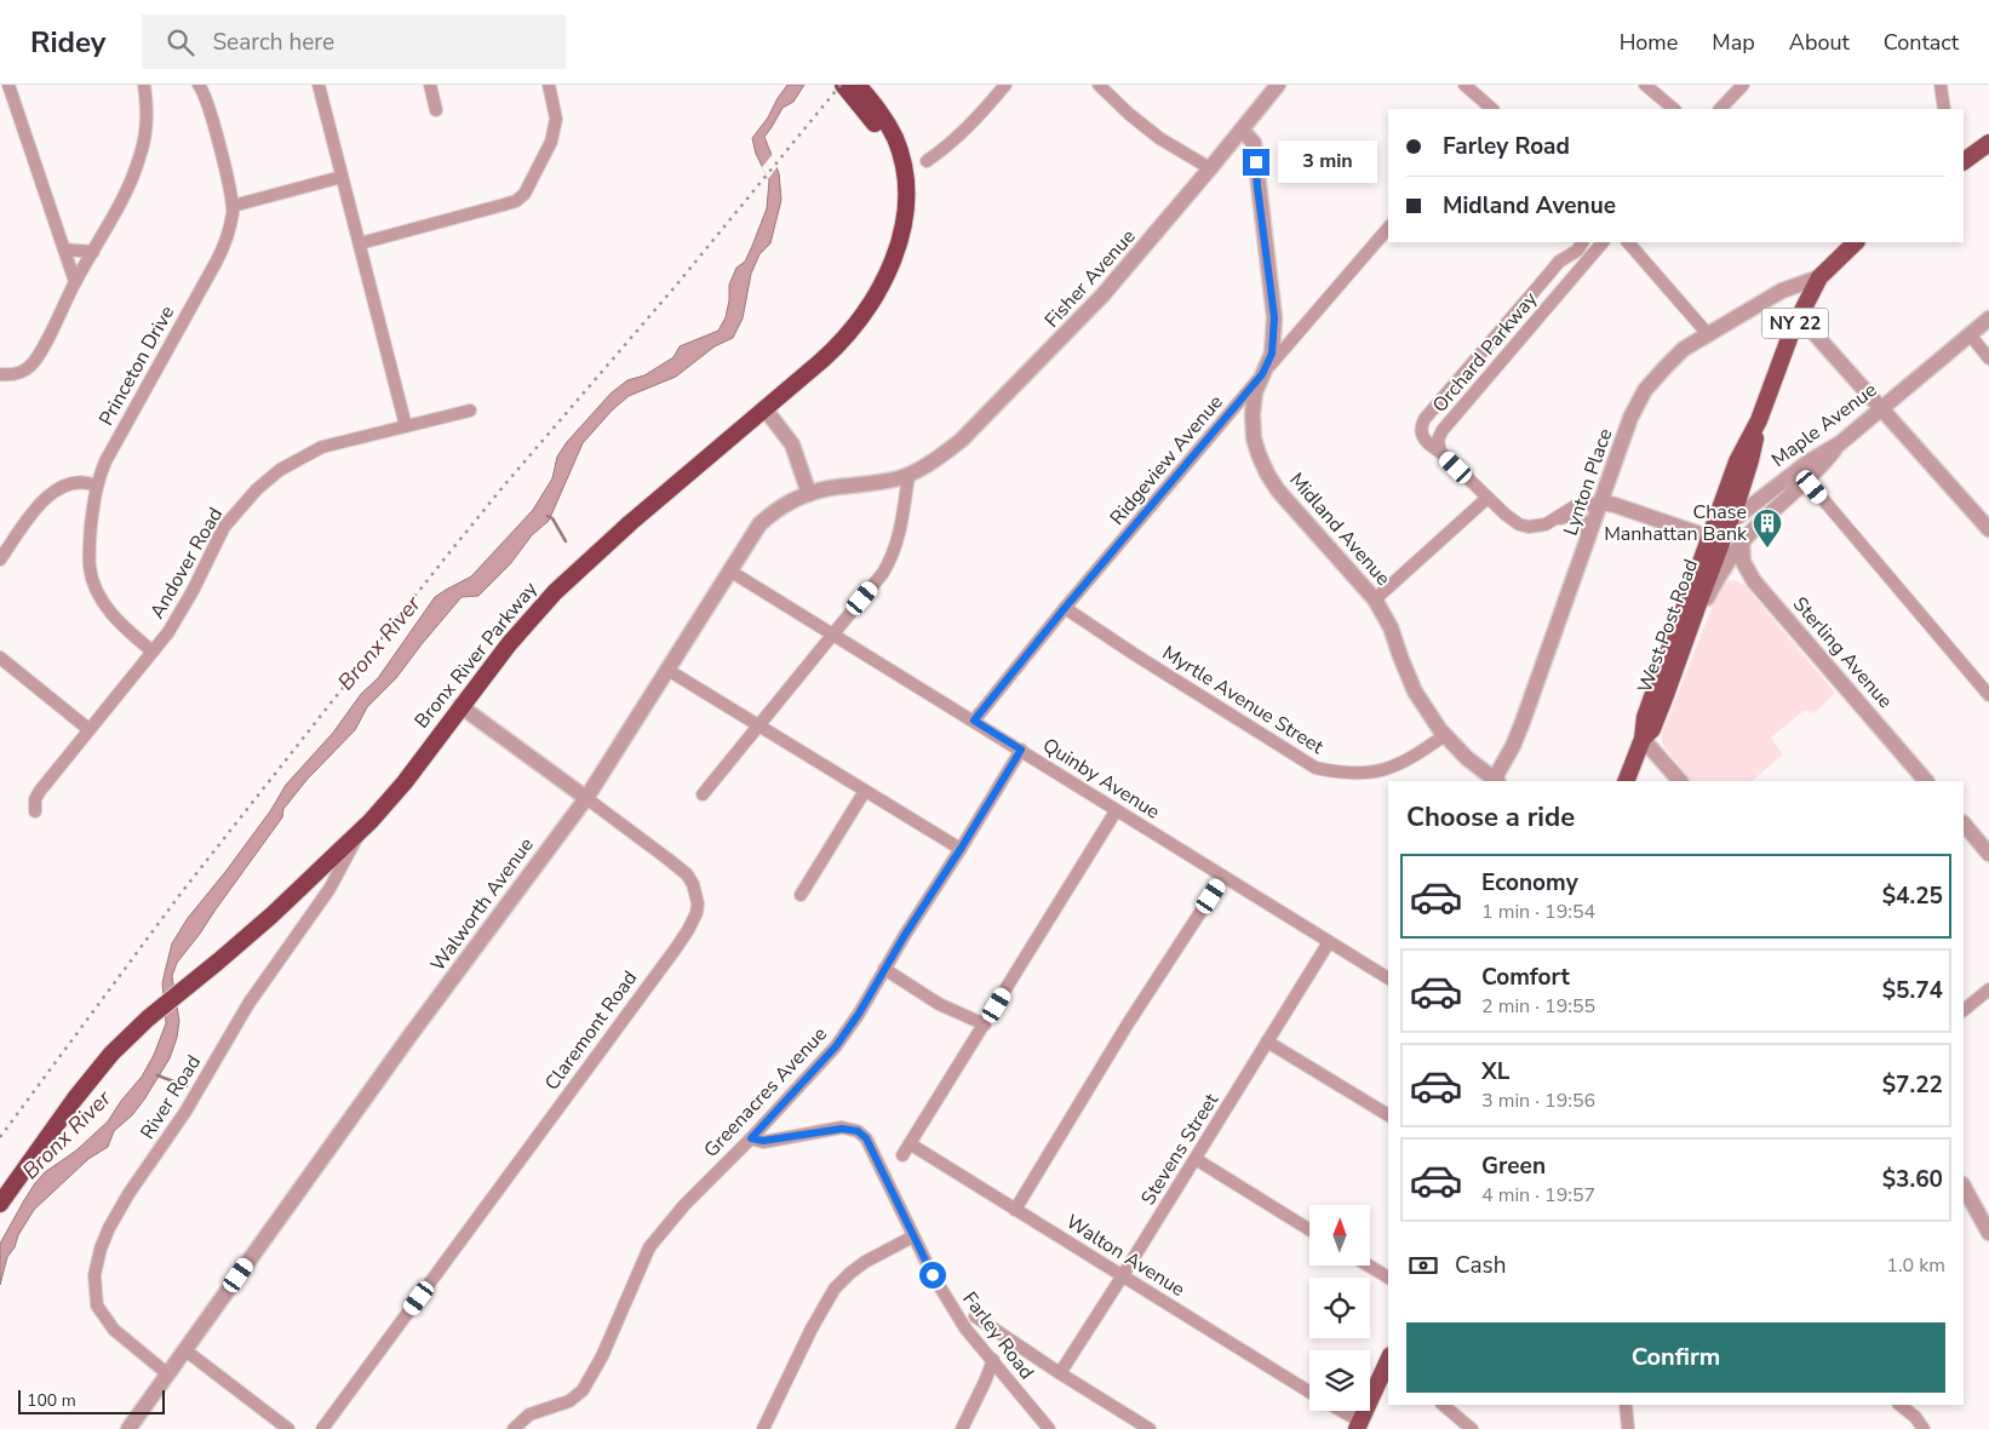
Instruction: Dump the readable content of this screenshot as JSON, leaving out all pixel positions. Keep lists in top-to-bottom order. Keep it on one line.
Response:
{"streets":{"highway":["Bronx River Parkway"],"main road":["NY 22","West Post Road"],"street":["Fisher Avenue","Orchard Parkway","Princeton Drive","Maple Avenue","Ridgeview Avenue","Lynton Place","Midland Avenue","Andover Road","Sterling Avenue","Myrtle Avenue Street","Quinby Avenue","Walworth Avenue","Claremont Road","Greenacres Avenue","River Road","Stevens Street","Walton Avenue","Farley Road"]},"crossings":[["Fisher Avenue","Midland Avenue"],["Fisher Avenue","Walworth Avenue"],["Princeton Drive","Andover Road"],["Maple Avenue","West Post Road"],["Maple Avenue","Sterling Avenue"],["Ridgeview Avenue","Midland Avenue"],["Ridgeview Avenue","Myrtle Avenue Street"],["Ridgeview Avenue","Quinby Avenue"],["Lynton Place","West Post Road"],["Midland Avenue","Myrtle Avenue Street"],["Bronx River Parkway","Claremont Road"],["Bronx River Parkway","River Road"],["Quinby Avenue","Walworth Avenue"],["Quinby Avenue","Greenacres Avenue"],["Quinby Avenue","Stevens Street"],["Walworth Avenue","Claremont Road"],["Walworth Avenue","River Road"],["Greenacres Avenue","Farley Road"],["Stevens Street","Walton Avenue"]],"water":["Bronx River"],"places":{"building":["Chase Manhattan Bank"]},"scale_bar":"100 m","north":"top","page":{"header":"Ridey","search":"Search here","nav":["Home","Map","About","Contact"],"banner":["Farley Road","Midland Avenue"],"bubble":"3 min","heading":"Choose a ride","list":[{"name":"Economy","note":"1 min · 19:54","value":"$4.25"},{"name":"Comfort","note":"2 min · 19:55","value":"$5.74"},{"name":"XL","note":"3 min · 19:56","value":"$7.22"},{"name":"Green","note":"4 min · 19:57","value":"$3.60"}],"pay":["Cash","1.0 km"],"buttons":"Confirm","scale":"100 m"}}
